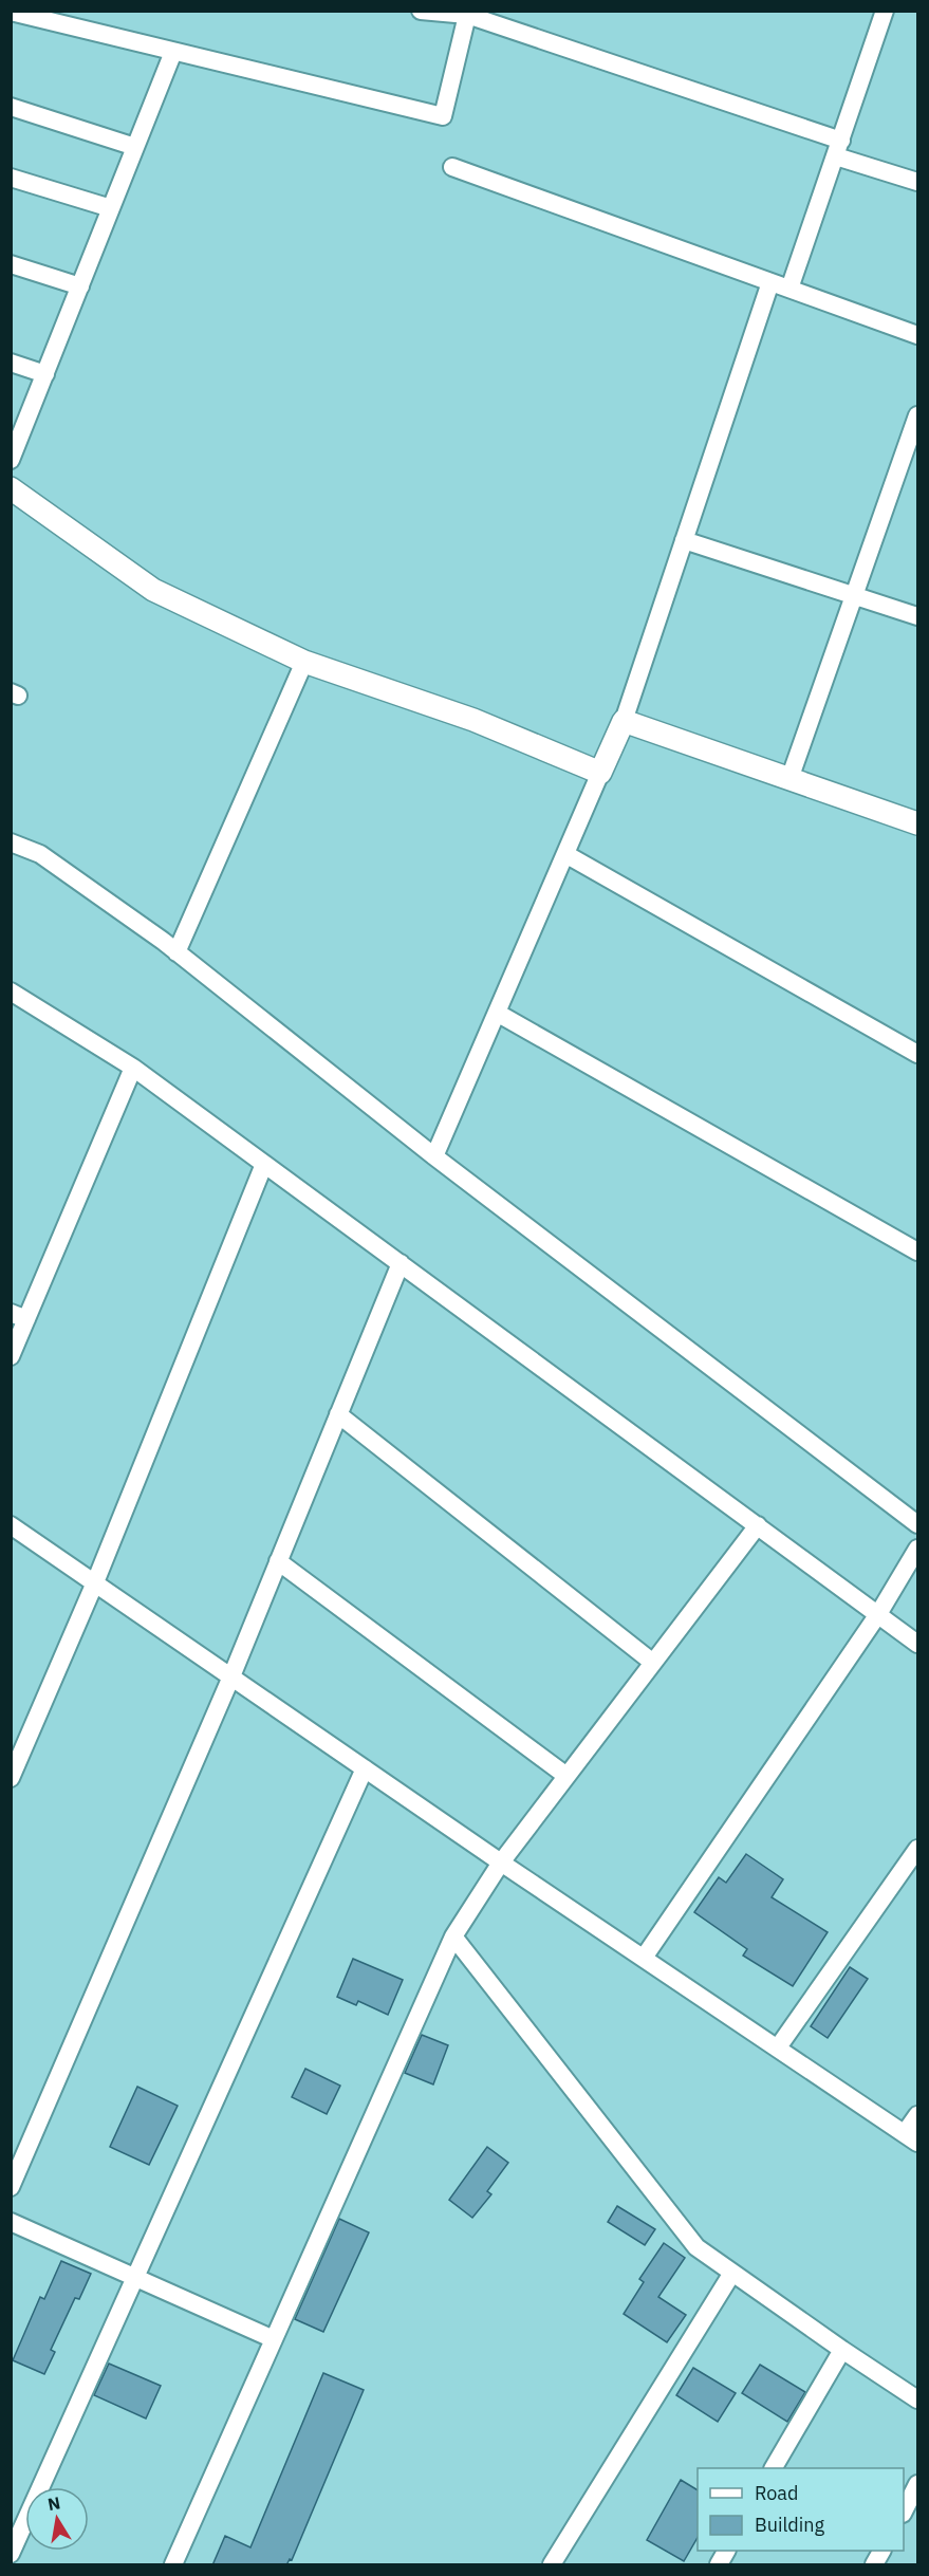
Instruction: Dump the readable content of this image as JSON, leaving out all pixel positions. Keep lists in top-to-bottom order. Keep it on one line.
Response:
{"legend":["Road","Building"],"north":"top"}
